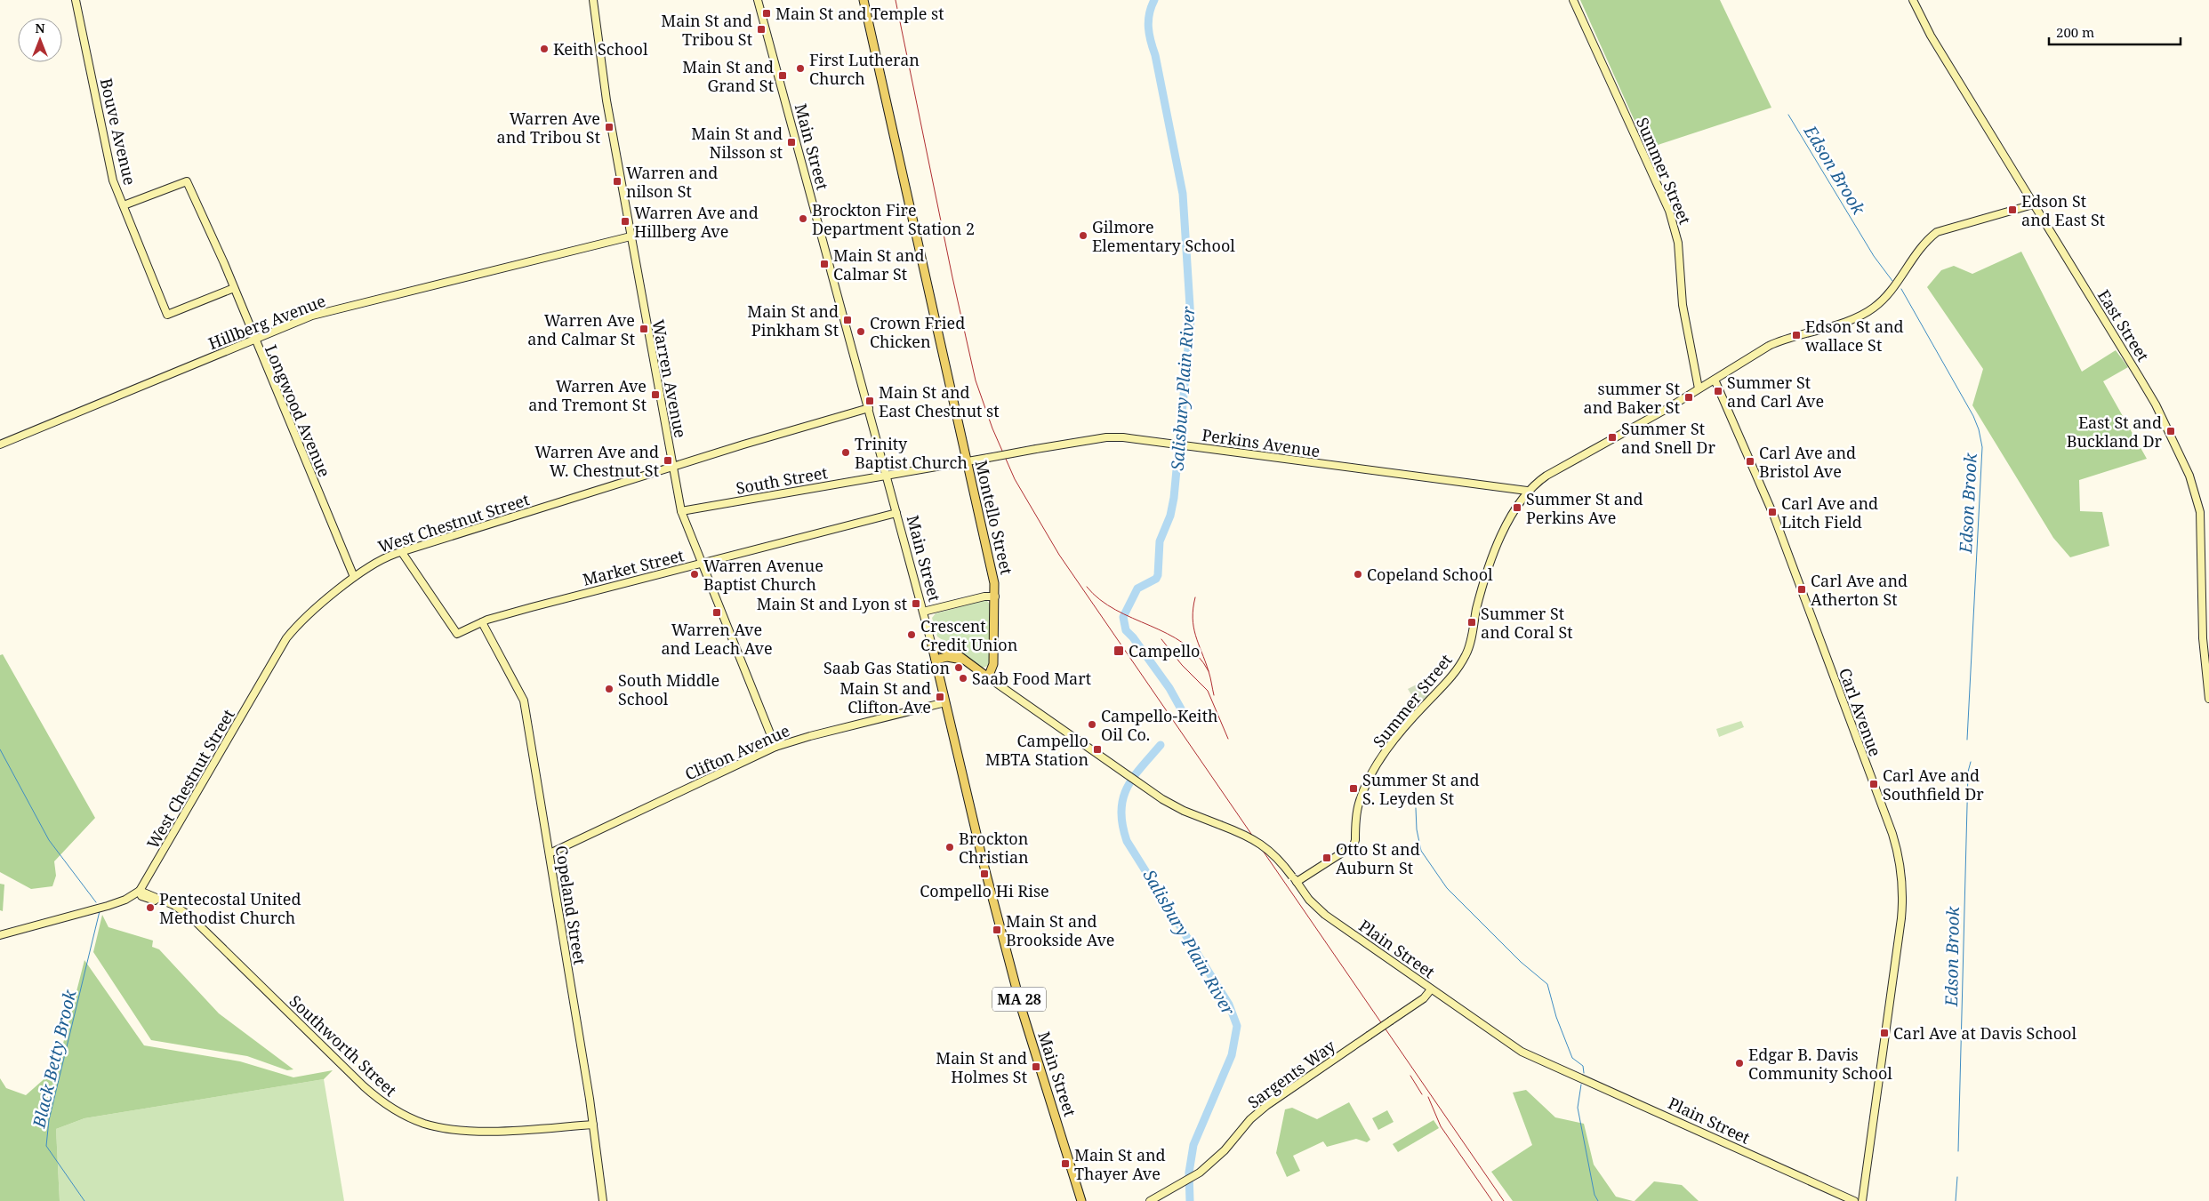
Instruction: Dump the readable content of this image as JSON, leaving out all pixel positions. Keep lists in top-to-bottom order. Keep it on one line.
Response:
{"streets":{"main road":["Main Street","Montello Street","Plain Street","MA 28"],"street":["Bouve Avenue","Summer Street","Hillberg Avenue","East Street","Warren Avenue","Longwood Avenue","Perkins Avenue","South Street","West Chestnut Street","Market Street","Carl Avenue","Clifton Avenue","Copeland Street","Southworth Street","Sargents Way"]},"crossings":[["Bouve Avenue","Longwood Avenue"],["Main Street","Perkins Avenue"],["Main Street","South Street"],["Main Street","West Chestnut Street"],["Main Street","Market Street"],["Main Street","Clifton Avenue"],["Main Street","Plain Street"],["Summer Street","East Street"],["Summer Street","Perkins Avenue"],["Summer Street","Carl Avenue"],["Summer Street","Plain Street"],["Hillberg Avenue","Warren Avenue"],["Hillberg Avenue","Longwood Avenue"],["Warren Avenue","South Street"],["Warren Avenue","West Chestnut Street"],["Warren Avenue","Market Street"],["Warren Avenue","Clifton Avenue"],["Longwood Avenue","West Chestnut Street"],["Perkins Avenue","South Street"],["Perkins Avenue","Montello Street"],["Montello Street","Plain Street"],["West Chestnut Street","Market Street"],["West Chestnut Street","Southworth Street"],["Market Street","Copeland Street"],["Clifton Avenue","Copeland Street"],["Copeland Street","Southworth Street"],["Plain Street","Sargents Way"]],"water":["Edson Brook","Salisbury Plain River","Black Betty Brook"],"places":{"transit":["Main St and Temple st","Main St and Tribou St","Main St and Grand St","Warren Ave and Tribou St","Main St and Nilsson st","Warren and nilson St","Edson St and East St","Warren Ave and Hillberg Ave","Main St and Calmar St","Main St and Pinkham St","Warren Ave and Calmar St","Edson St and wallace St","Summer St and Carl Ave","Warren Ave and Tremont St","summer St and Baker St","Main St and East Chestnut st","East St and Buckland Dr","Summer St and Snell Dr","Warren Ave and W. Chestnut St","Carl Ave and Bristol Ave","Summer St and Perkins Ave","Carl Ave and Litch Field","Carl Ave and Atherton St","Main St and Lyon st","Warren Ave and Leach Ave","Summer St and Coral St","Campello","Main St and Clifton Ave","Campello MBTA Station","Carl Ave and Southfield Dr","Summer St and S. Leyden St","Otto St and Auburn St","Compello Hi Rise","Main St and Brookside Ave","Carl Ave at Davis School","Main St and Holmes St","Main St and Thayer Ave"],"other":["Keith School","First Lutheran Church","Brockton Fire Department Station 2","Gilmore Elementary School","Crown Fried Chicken","Trinity Baptist Church","Warren Avenue Baptist Church","Copeland School","Crescent Credit Union","Saab Gas Station","Saab Food Mart","South Middle School","Campello-Keith Oil Co.","Brockton Christian","Pentecostal United Methodist Church","Edgar B. Davis Community School"]},"scale_bar":"200 m","north":"top"}
